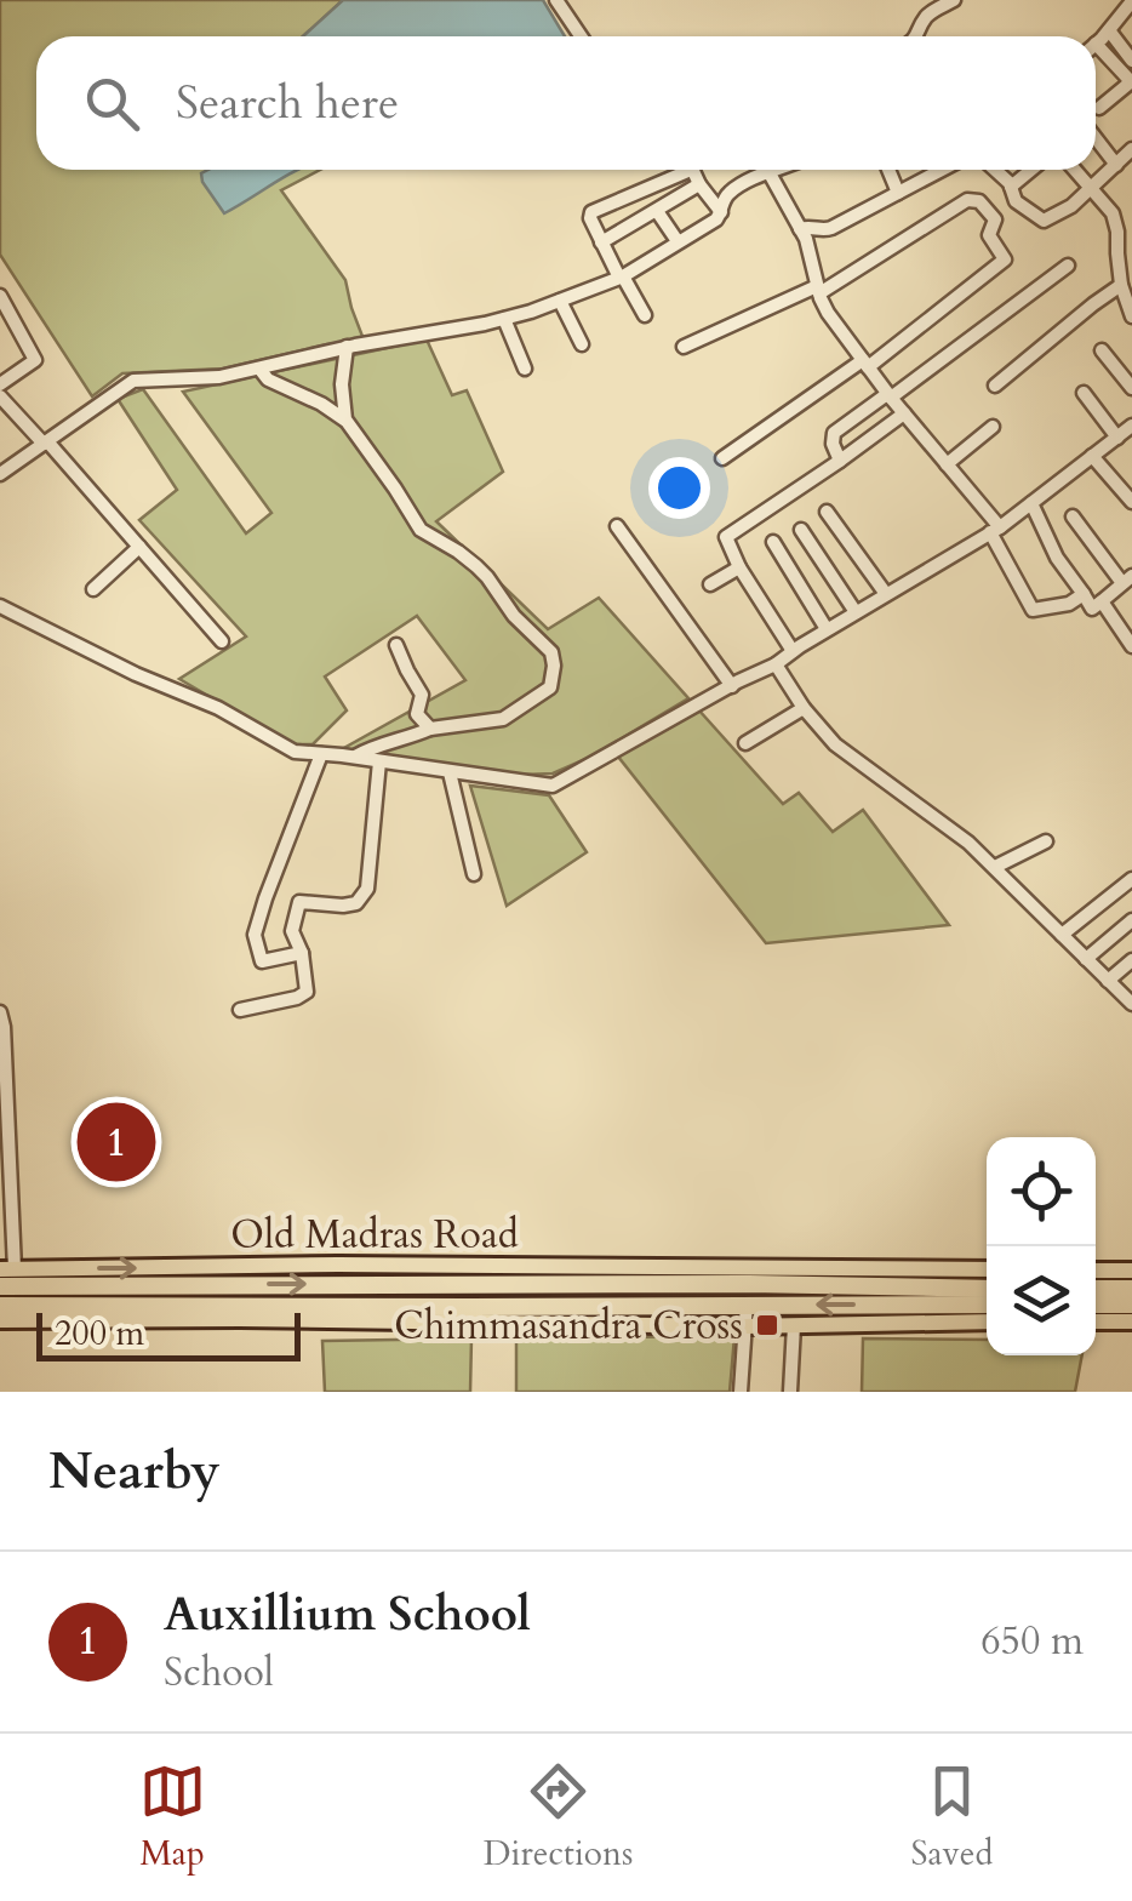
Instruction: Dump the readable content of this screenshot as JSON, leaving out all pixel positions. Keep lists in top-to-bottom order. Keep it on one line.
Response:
{"streets":{"highway":["Old Madras Road"]},"places":{"transit":["Chimmasandra Cross"]},"scale_bar":"200 m","page":{"search":"Search here","pins":"1","scale":"200 m","heading":"Nearby","list":[{"mark":"1","name":"Auxillium School","note":"School","value":"650 m"}],"nav":["Map","Directions","Saved"]}}
